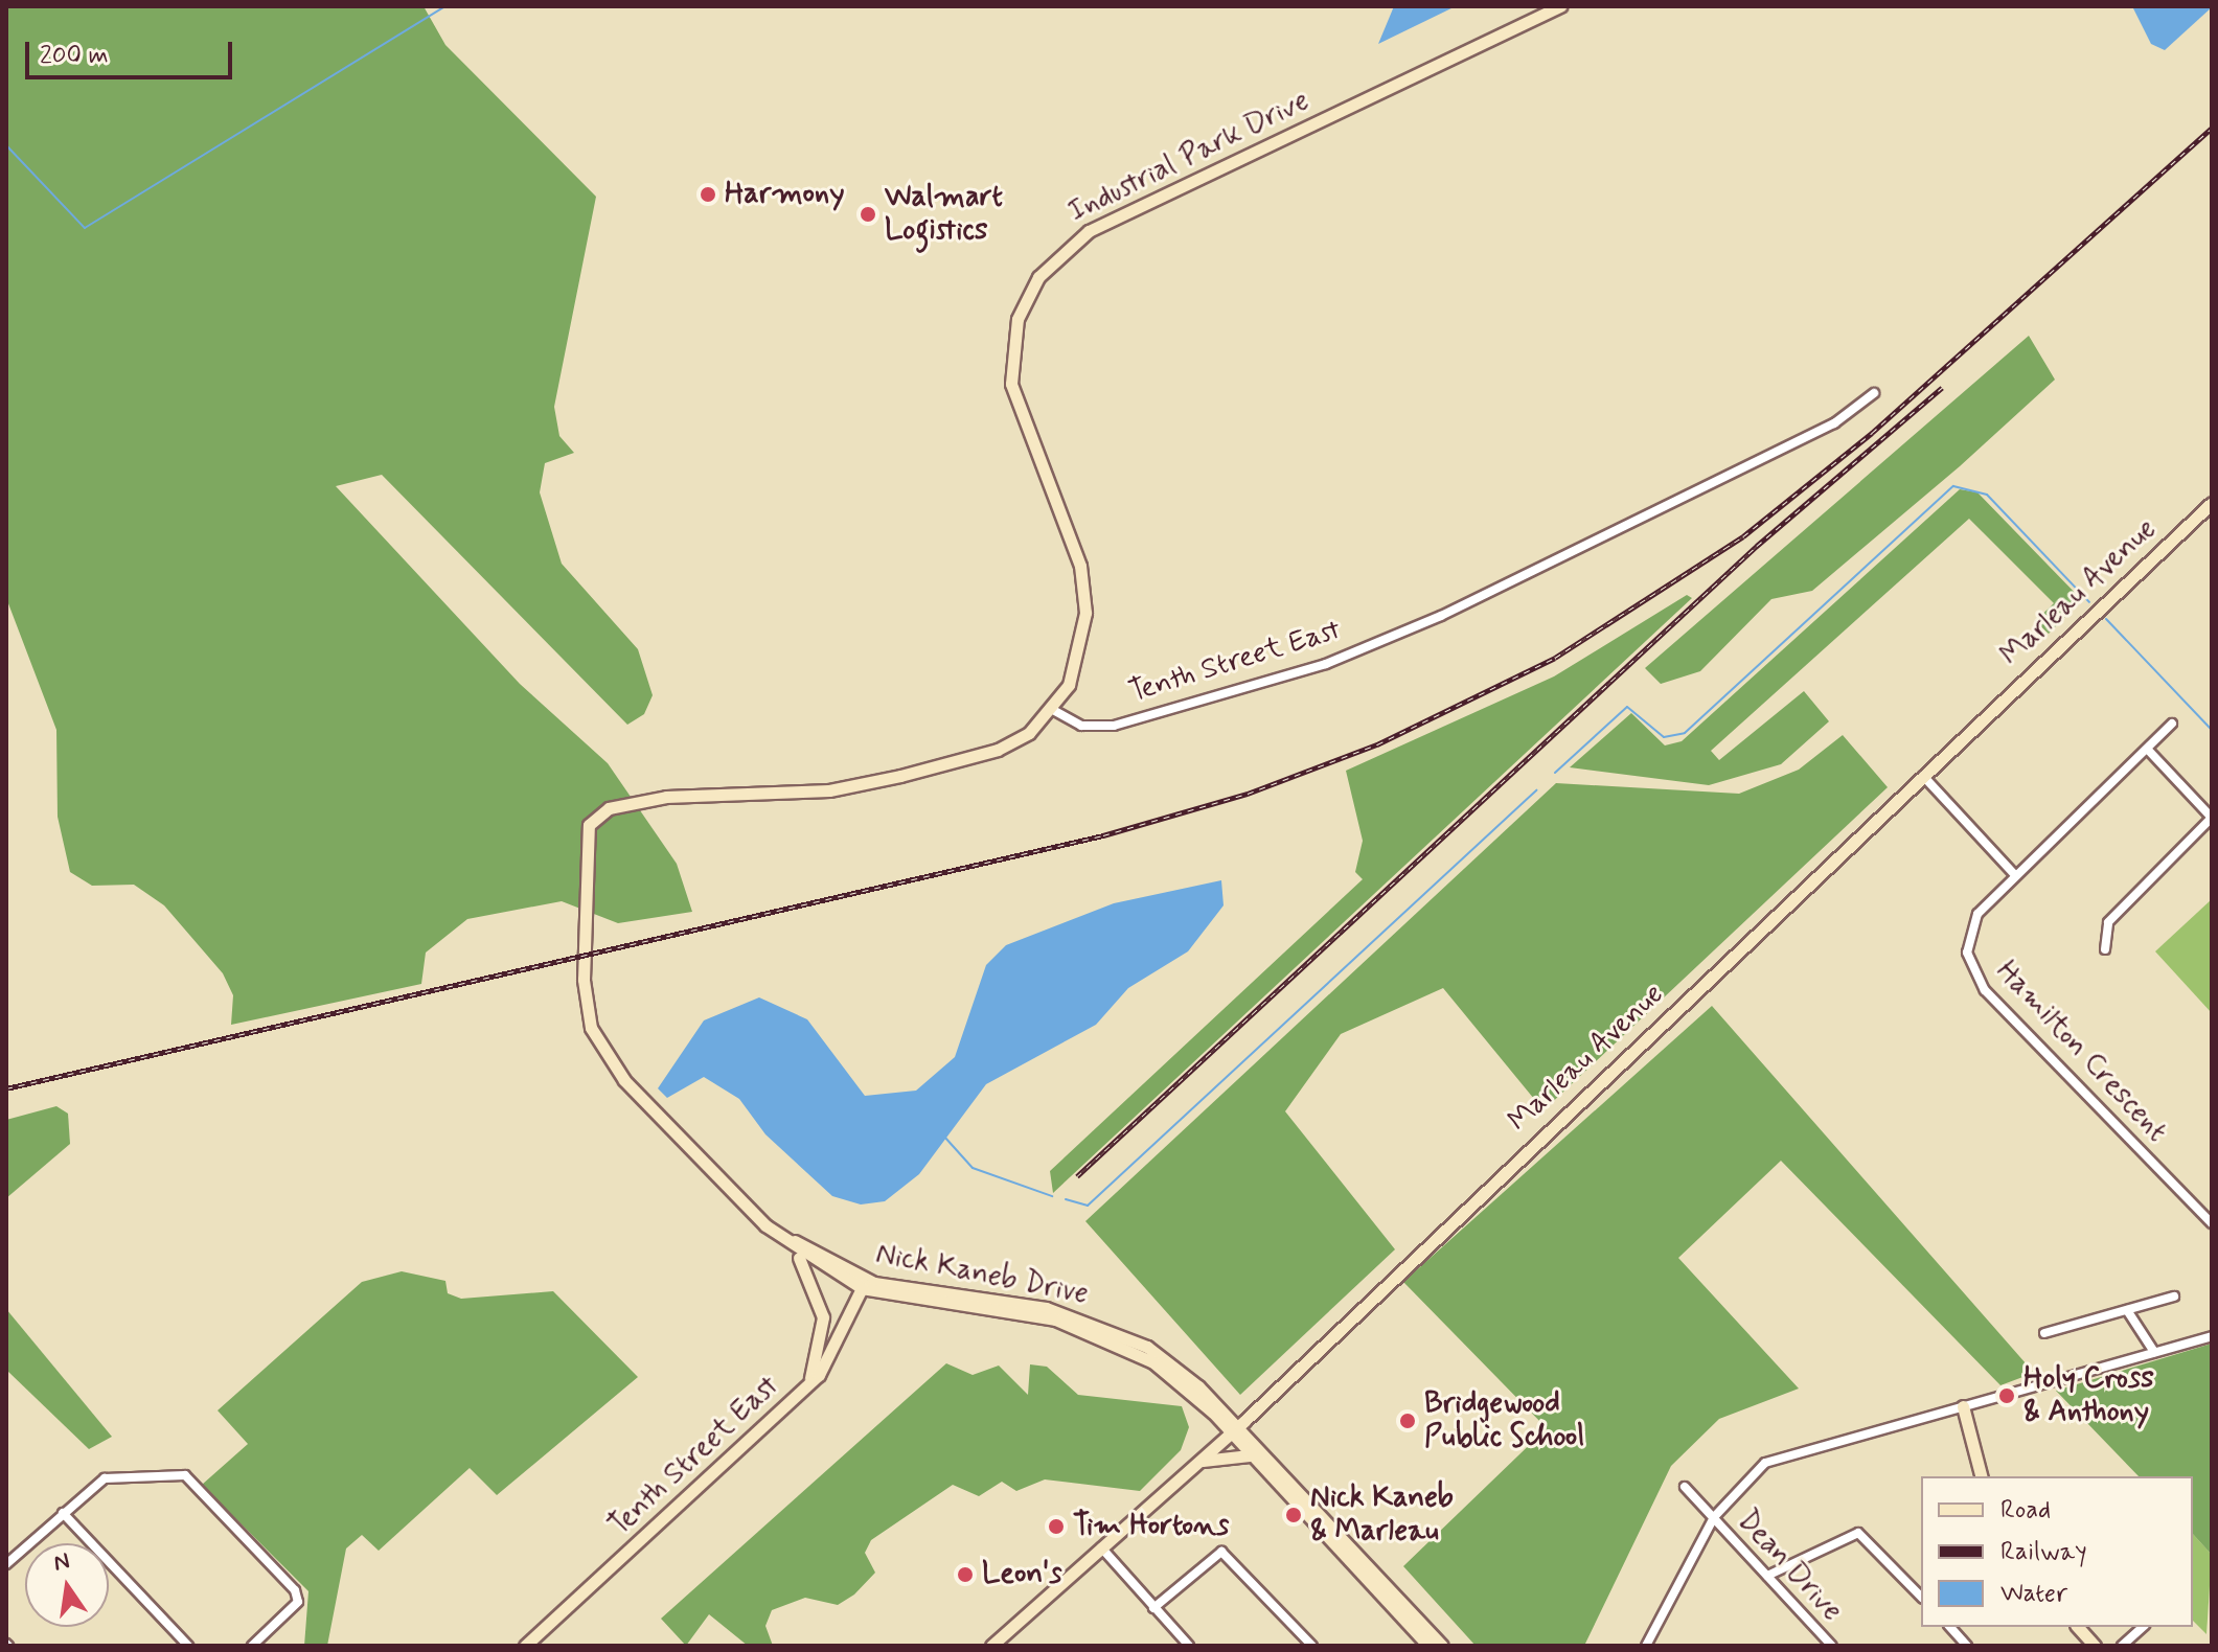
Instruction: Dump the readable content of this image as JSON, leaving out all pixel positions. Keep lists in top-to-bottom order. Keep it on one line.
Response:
{"streets":{"street":["Industrial Park Drive","Marleau Avenue","Tenth Street East","Hamilton Crescent","Nick Kaneb Drive","Dean Drive"]},"crossings":[["Industrial Park Drive","Tenth Street East"],["Industrial Park Drive","Nick Kaneb Drive"],["Marleau Avenue","Nick Kaneb Drive"],["Tenth Street East","Nick Kaneb Drive"]],"places":["Harmony","Walmart Logistics","Holy Cross & Anthony","Bridgewood Public School","Nick Kaneb & Marleau","Tim Hortons","Leon's"],"legend":["Road","Railway","Water"],"scale_bar":"200 m","north":"top"}
